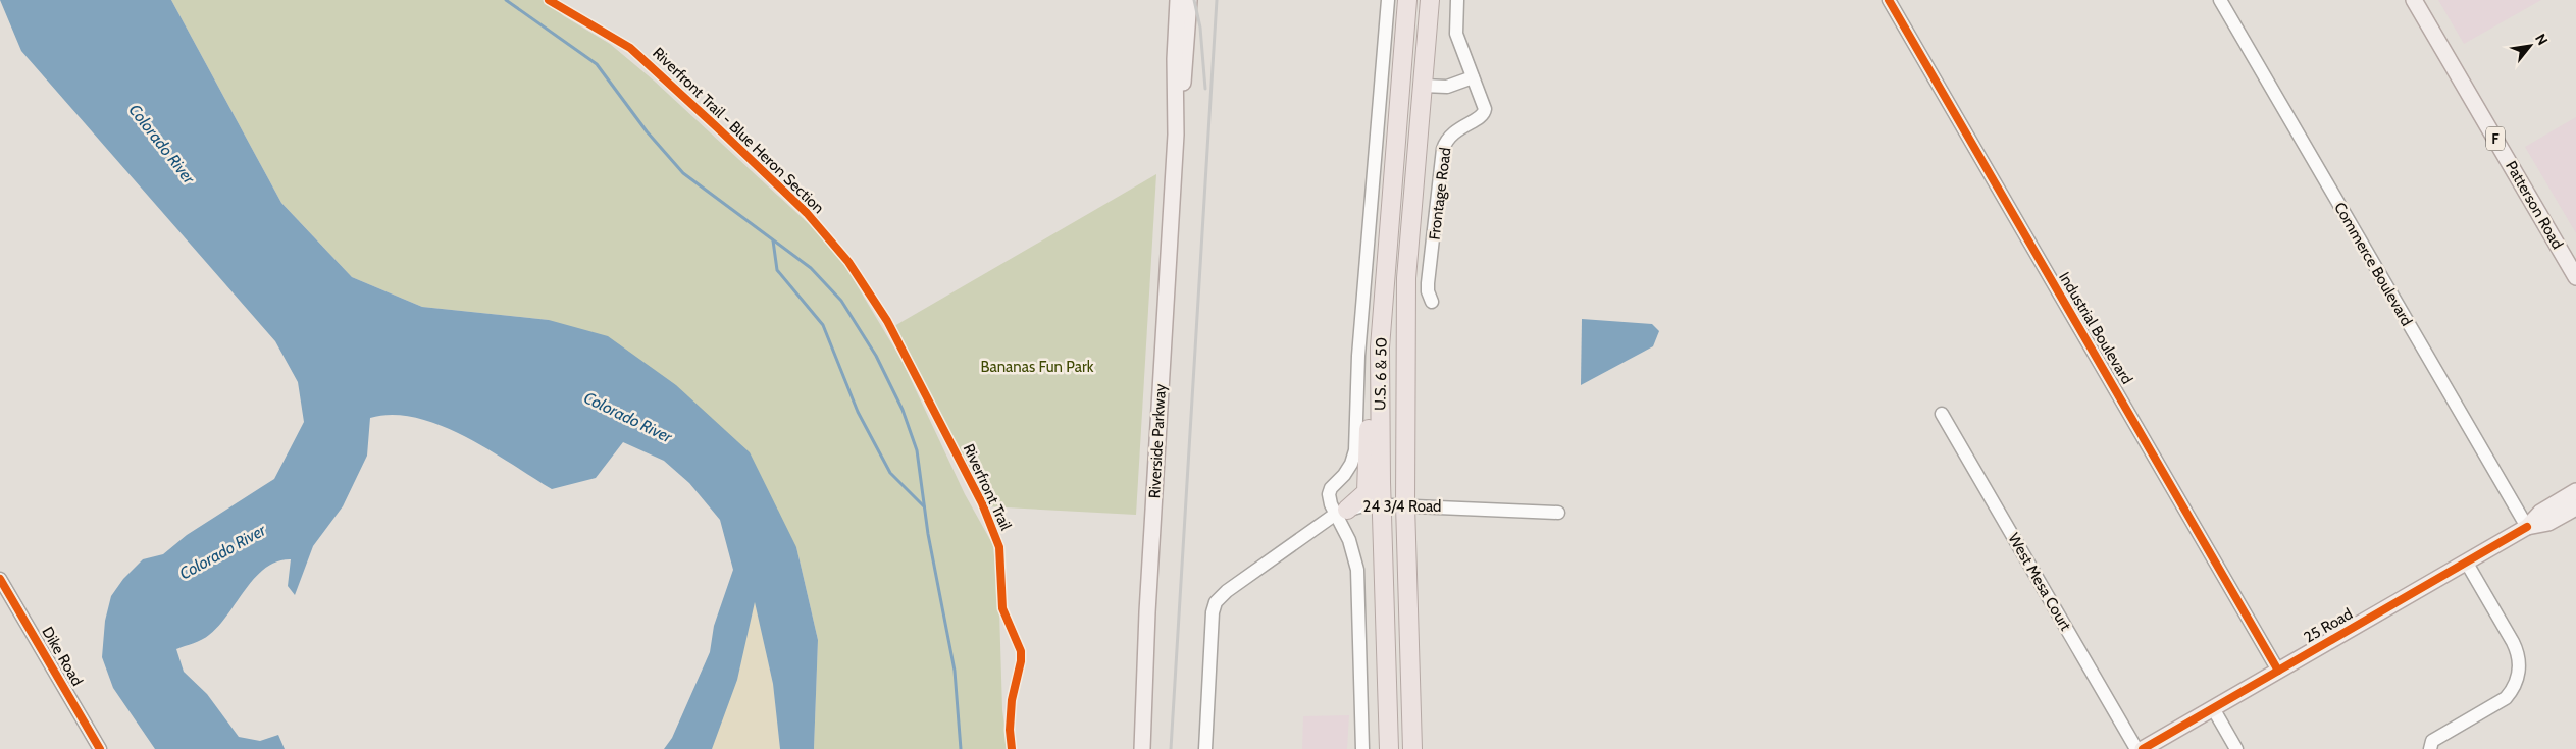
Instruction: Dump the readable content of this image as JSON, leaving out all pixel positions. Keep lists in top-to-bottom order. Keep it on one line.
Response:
{"streets":{"highway":["U.S. 6 & 50"],"main road":["F","Patterson Road","Riverside Parkway","25 Road"],"street":["Frontage Road","Commerce Boulevard","Industrial Boulevard","24 3/4 Road","West Mesa Court","Dike Road"],"cycle path":["Riverfront Trail - Blue Heron Section"]},"crossings":[["Commerce Boulevard","25 Road"],["Industrial Boulevard","25 Road"],["U.S. 6 & 50","24 3/4 Road"]],"water":["Colorado River"],"parks":["Bananas Fun Park"],"north":"top right"}
